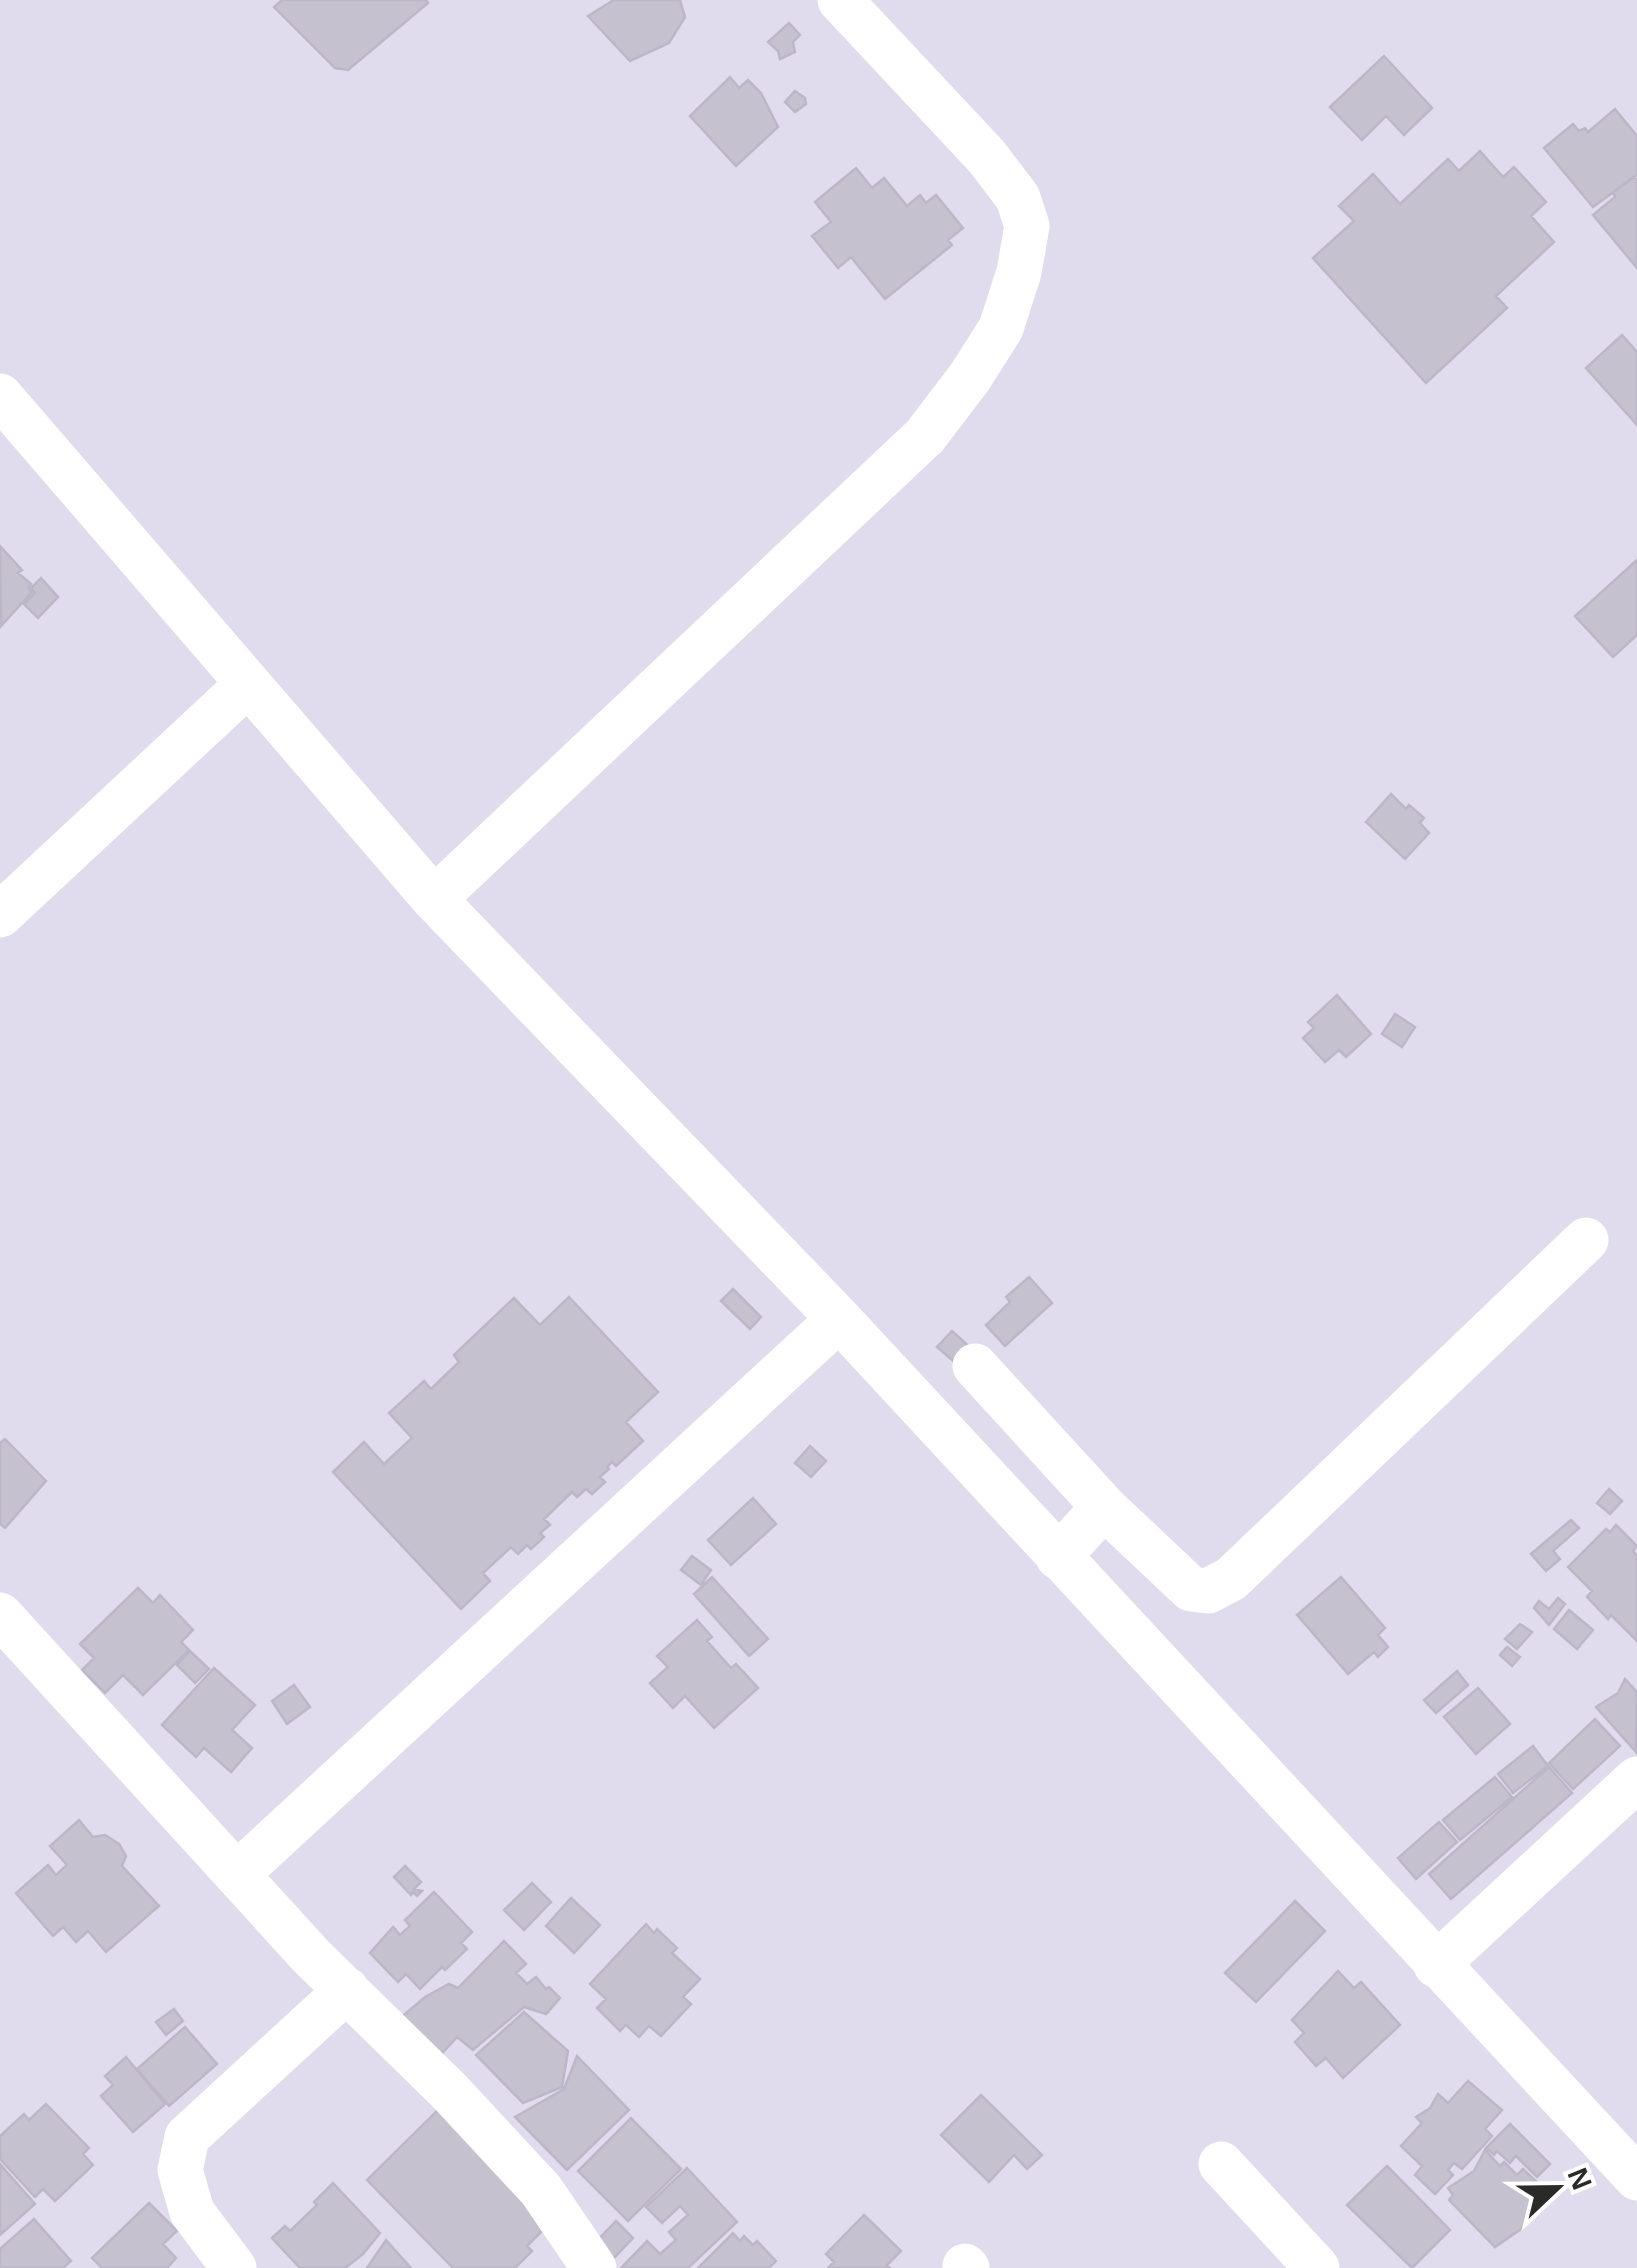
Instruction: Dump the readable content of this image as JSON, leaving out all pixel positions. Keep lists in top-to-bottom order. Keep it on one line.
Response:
{"north":"right"}
